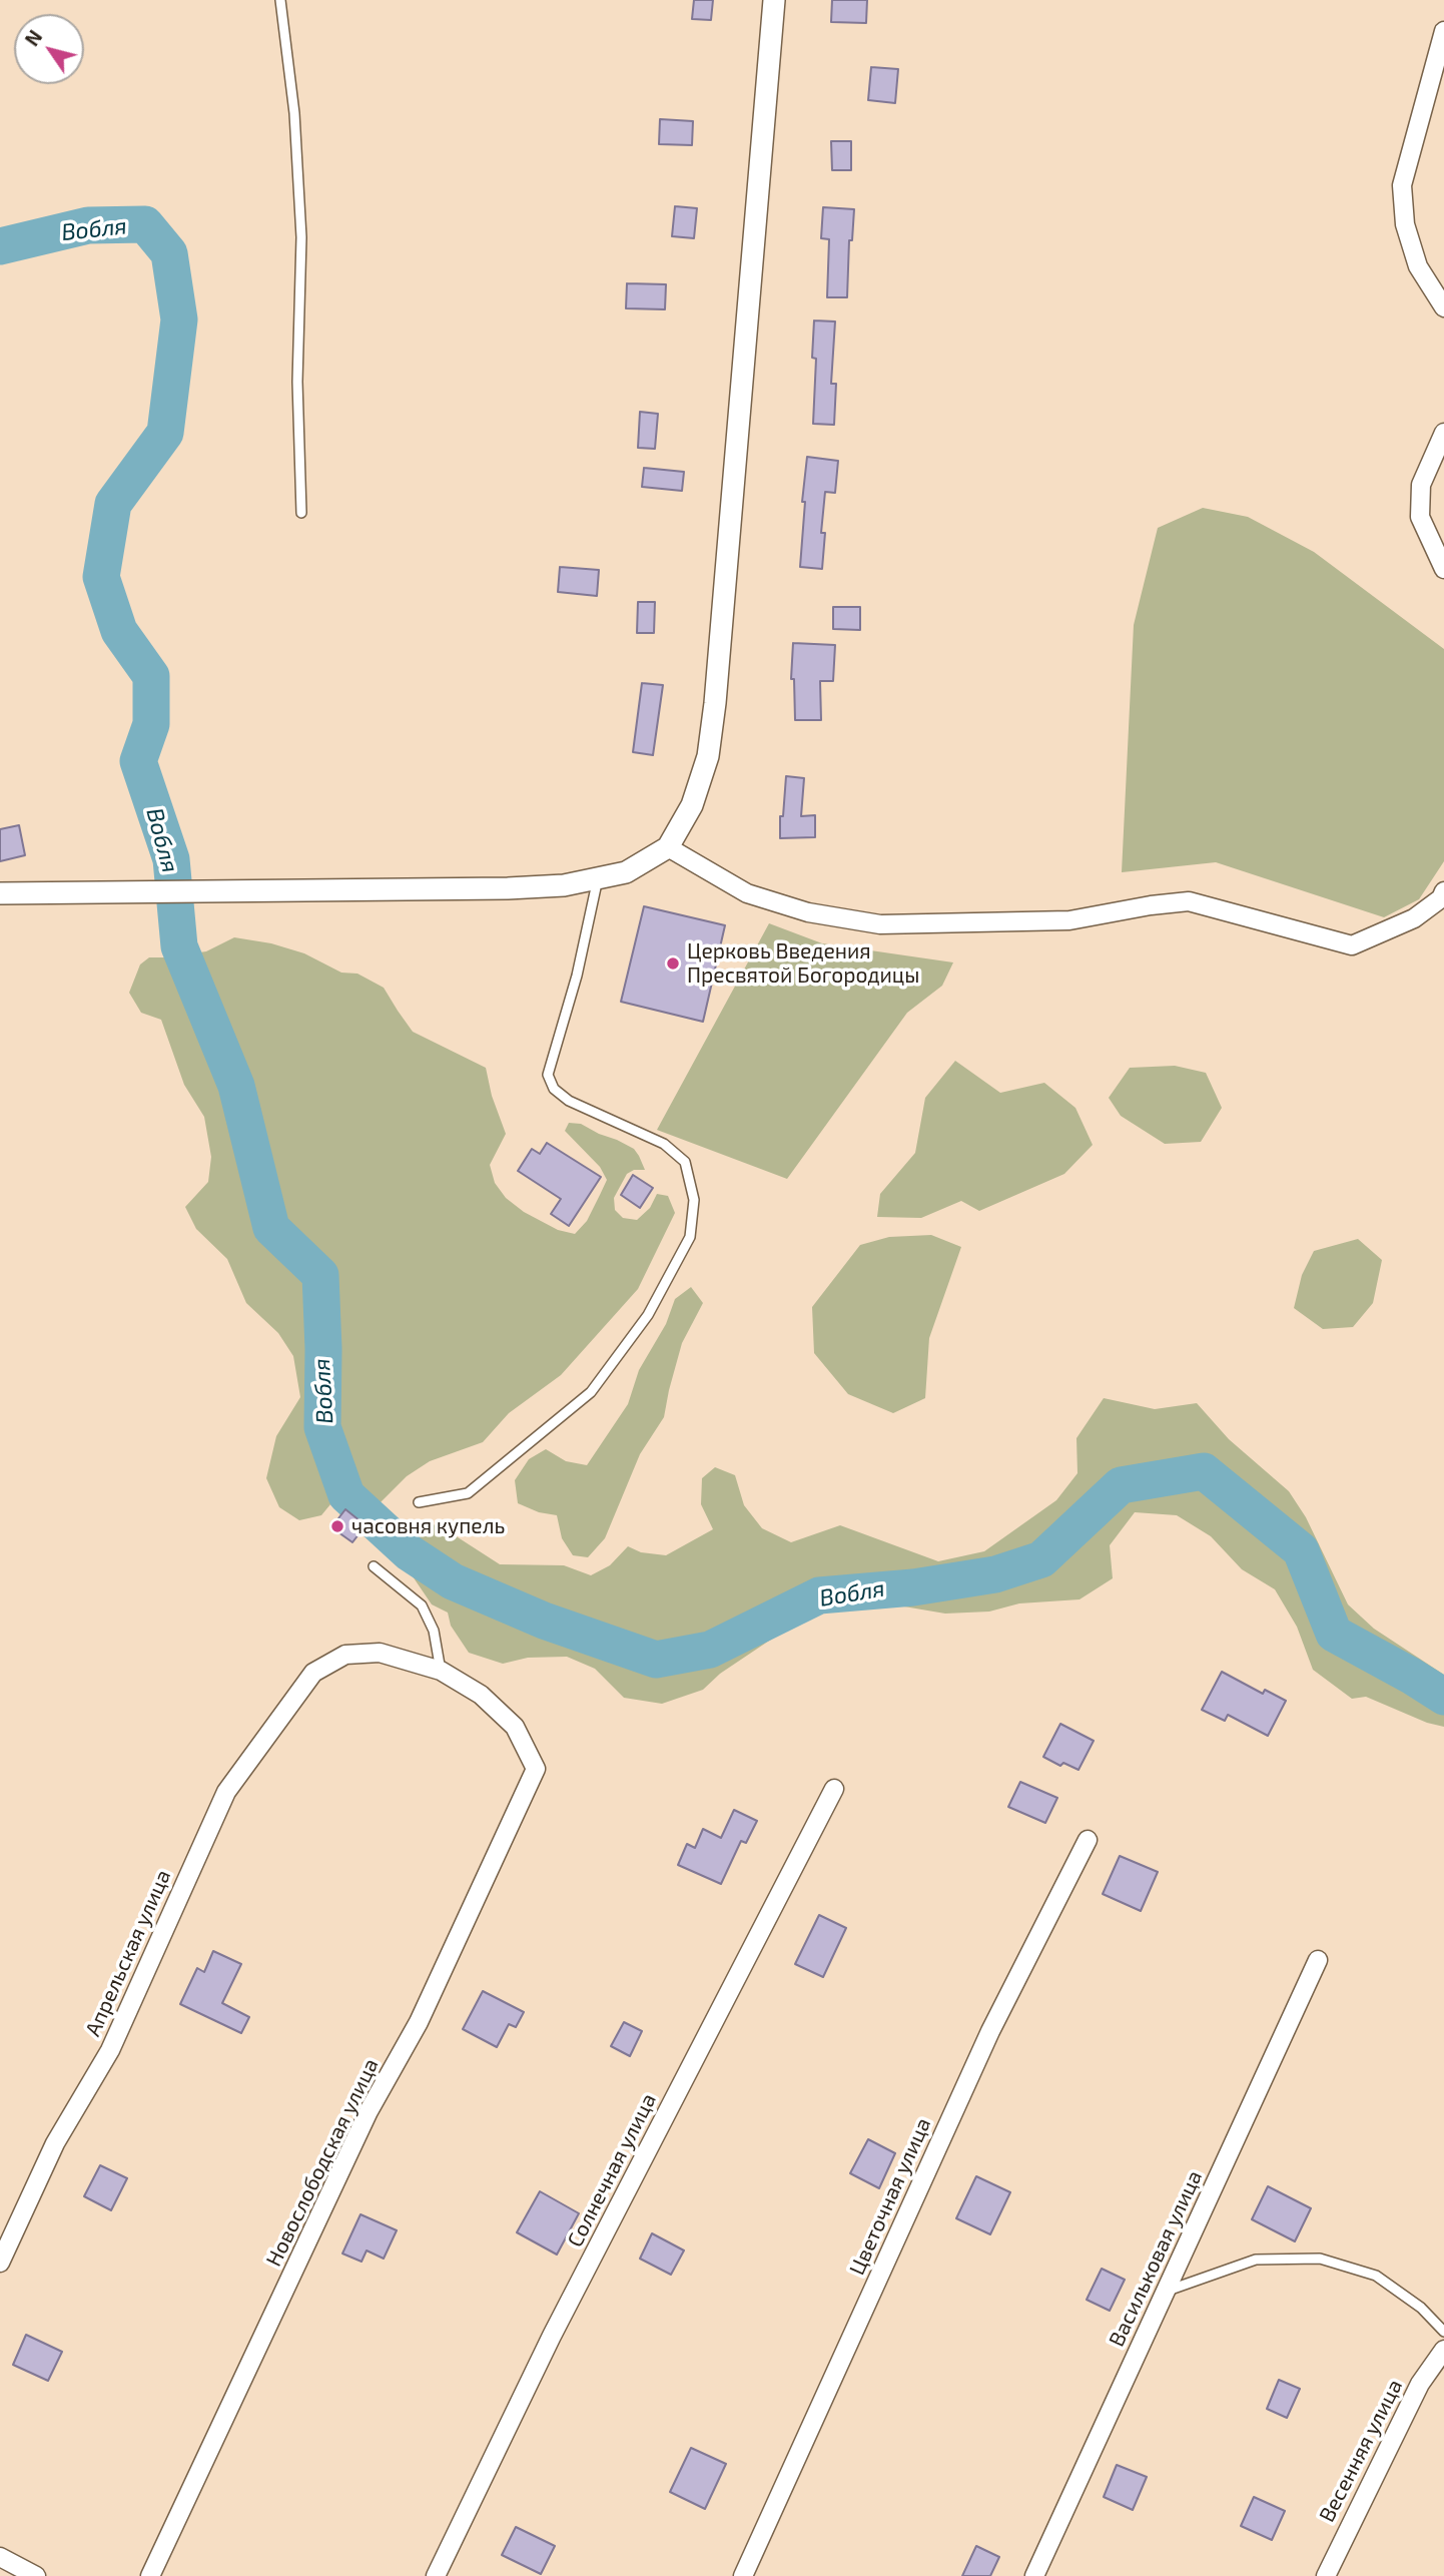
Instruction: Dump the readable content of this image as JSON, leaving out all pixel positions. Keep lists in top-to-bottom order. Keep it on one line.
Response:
{"streets":{"street":["Апрельская улица","Новослободская улица","Солнечная улица","Цветочная улица","Васильковая улица","Весенняя улица"]},"crossings":[["Апрельская улица","Новослободская улица"]],"water":["Вобля"],"places":["Церковь Введения Пресвятой Богородицы","часовня купель"],"north":"top left"}
